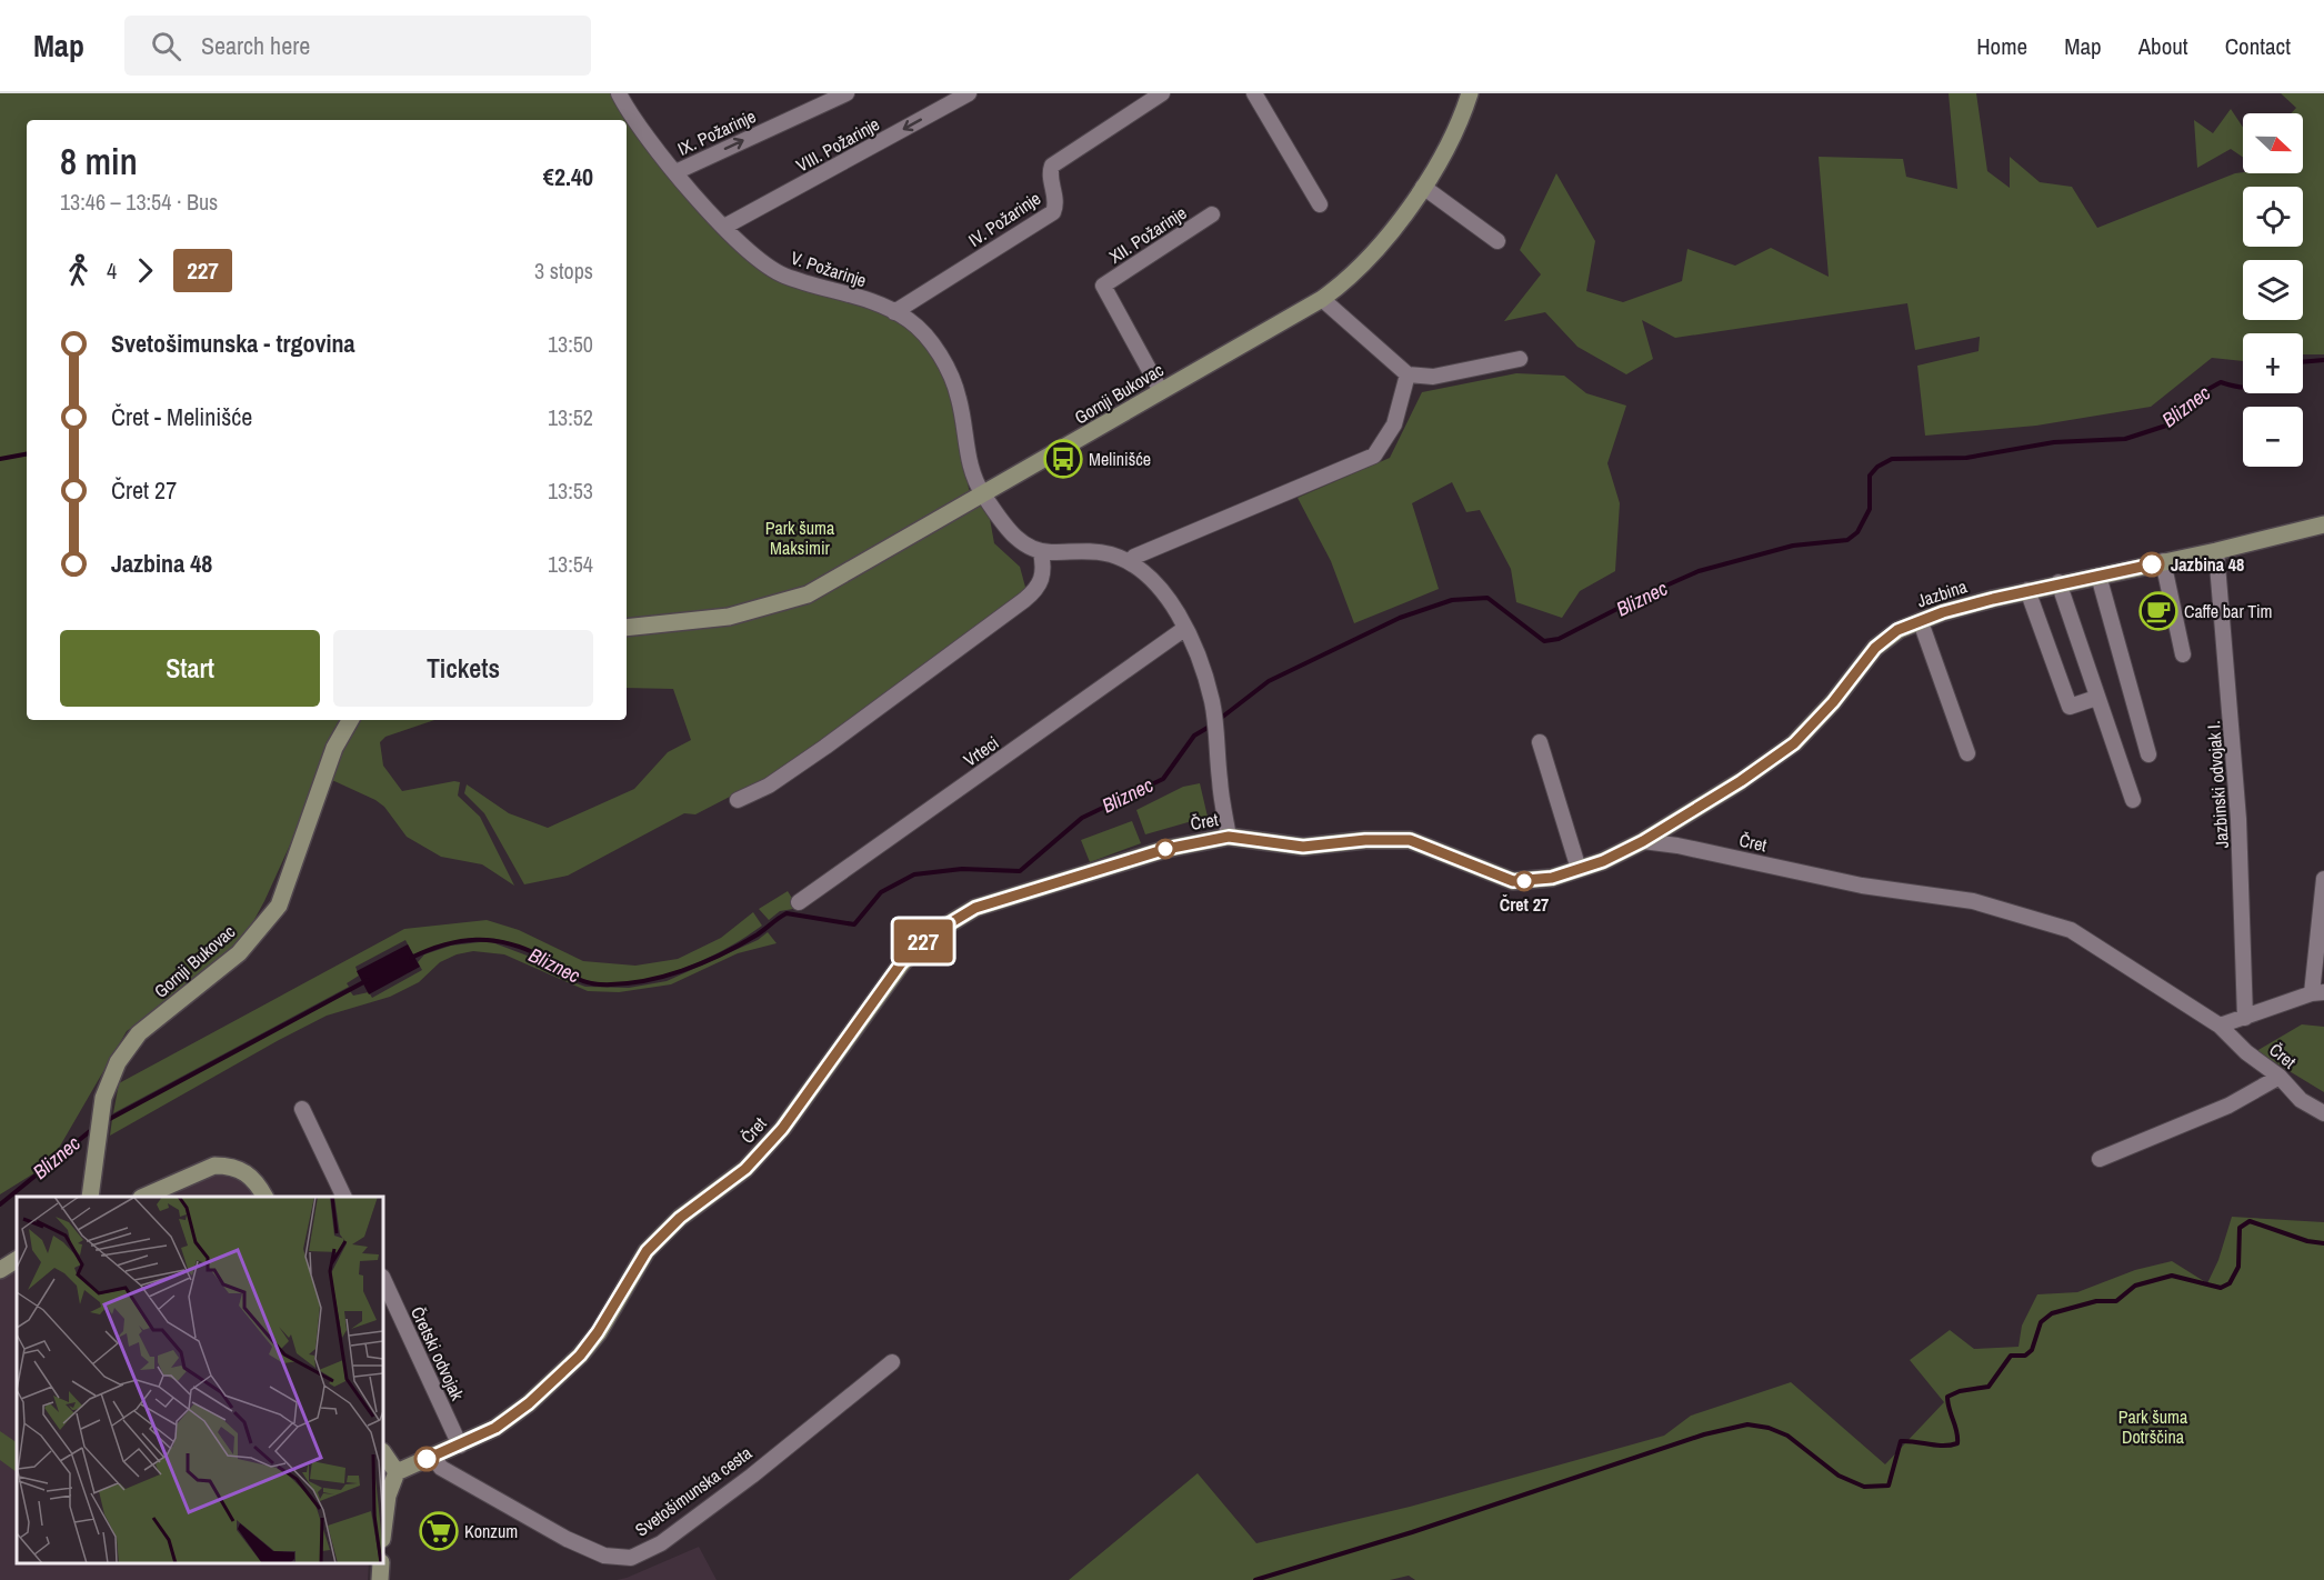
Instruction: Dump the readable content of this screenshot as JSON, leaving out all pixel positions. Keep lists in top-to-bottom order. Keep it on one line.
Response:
{"streets":{"street":["IX. Požarinje","VIII. Požarinje","IV. Požarinje","XII. Požarinje","V. Požarinje","Gornji Bukovac","Jazbina","Vrteci","Jazbinski odvojak I.","Čret","Čretski odvojak","Svetošimunska cesta"]},"crossings":[["IX. Požarinje","V. Požarinje"],["VIII. Požarinje","V. Požarinje"],["IV. Požarinje","V. Požarinje"],["XII. Požarinje","Gornji Bukovac"],["V. Požarinje","Gornji Bukovac"],["Jazbina","Jazbinski odvojak I."],["Jazbina","Čret"],["Čret","Čretski odvojak"],["Čret","Svetošimunska cesta"]],"one_way":["IX. Požarinje","VIII. Požarinje"],"water":["Bliznec"],"parks":["Park šuma Maksimir","Park šuma Dotrščina"],"places":{"bus stop":["Melinišće"],"other":["Jazbina 48","Čret 27"],"cafe":["Caffe bar Tim"],"supermarket":["Konzum"]},"lines":["bus line 227"],"north":"right","page":{"header":"Map","search":"Search here","nav":["Home","Map","About","Contact"],"on_map":"227","map_buttons":["+","−"],"heading":["8 min","13:46 – 13:54 · Bus","€2.40"],"legs":["4","227","3 stops"],"list":[{"name":"Svetošimunska - trgovina","value":"13:50"},{"name":"Čret - Melinišće","value":"13:52"},{"name":"Čret 27","value":"13:53"},{"name":"Jazbina 48","value":"13:54"}],"buttons":["Start","Tickets"]}}
